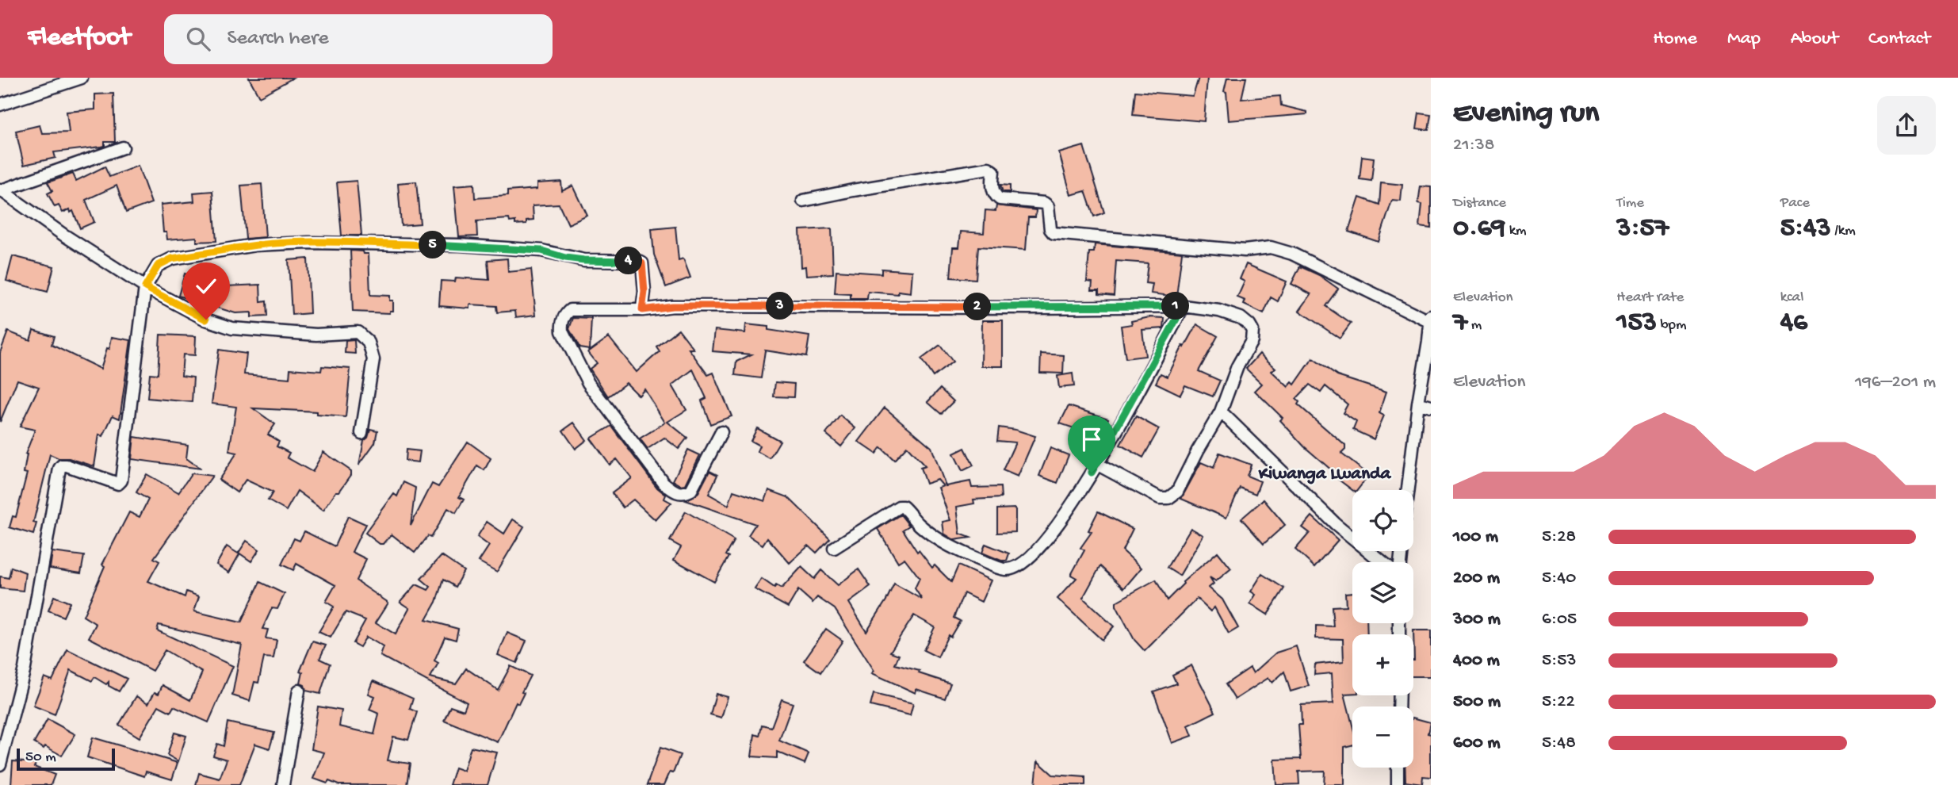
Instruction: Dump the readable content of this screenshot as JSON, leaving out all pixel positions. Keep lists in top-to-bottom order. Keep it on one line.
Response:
{"districts":["Kiwanga Lwanda"],"scale_bar":"50 m","page":{"header":"Fleetfoot","search":"Search here","nav":["Home","Map","About","Contact"],"heading":["Evening run","21:38"],"stats":[["Distance","0.69 km"],["Time","3:57"],["Pace","5:43 /km"],["Elevation","7 m"],["Heart rate","153 bpm"],["kcal","46"]],"pins":["5","4","1","3","2"],"chart":["Elevation","196–201 m"],"map_buttons":["+","−"],"list":[{"name":"100 m","note":"5:28"},{"name":"200 m","note":"5:40"},{"name":"300 m","note":"6:05"},{"name":"400 m","note":"5:53"},{"name":"500 m","note":"5:22"},{"name":"600 m","note":"5:48"}],"scale":"50 m"}}
